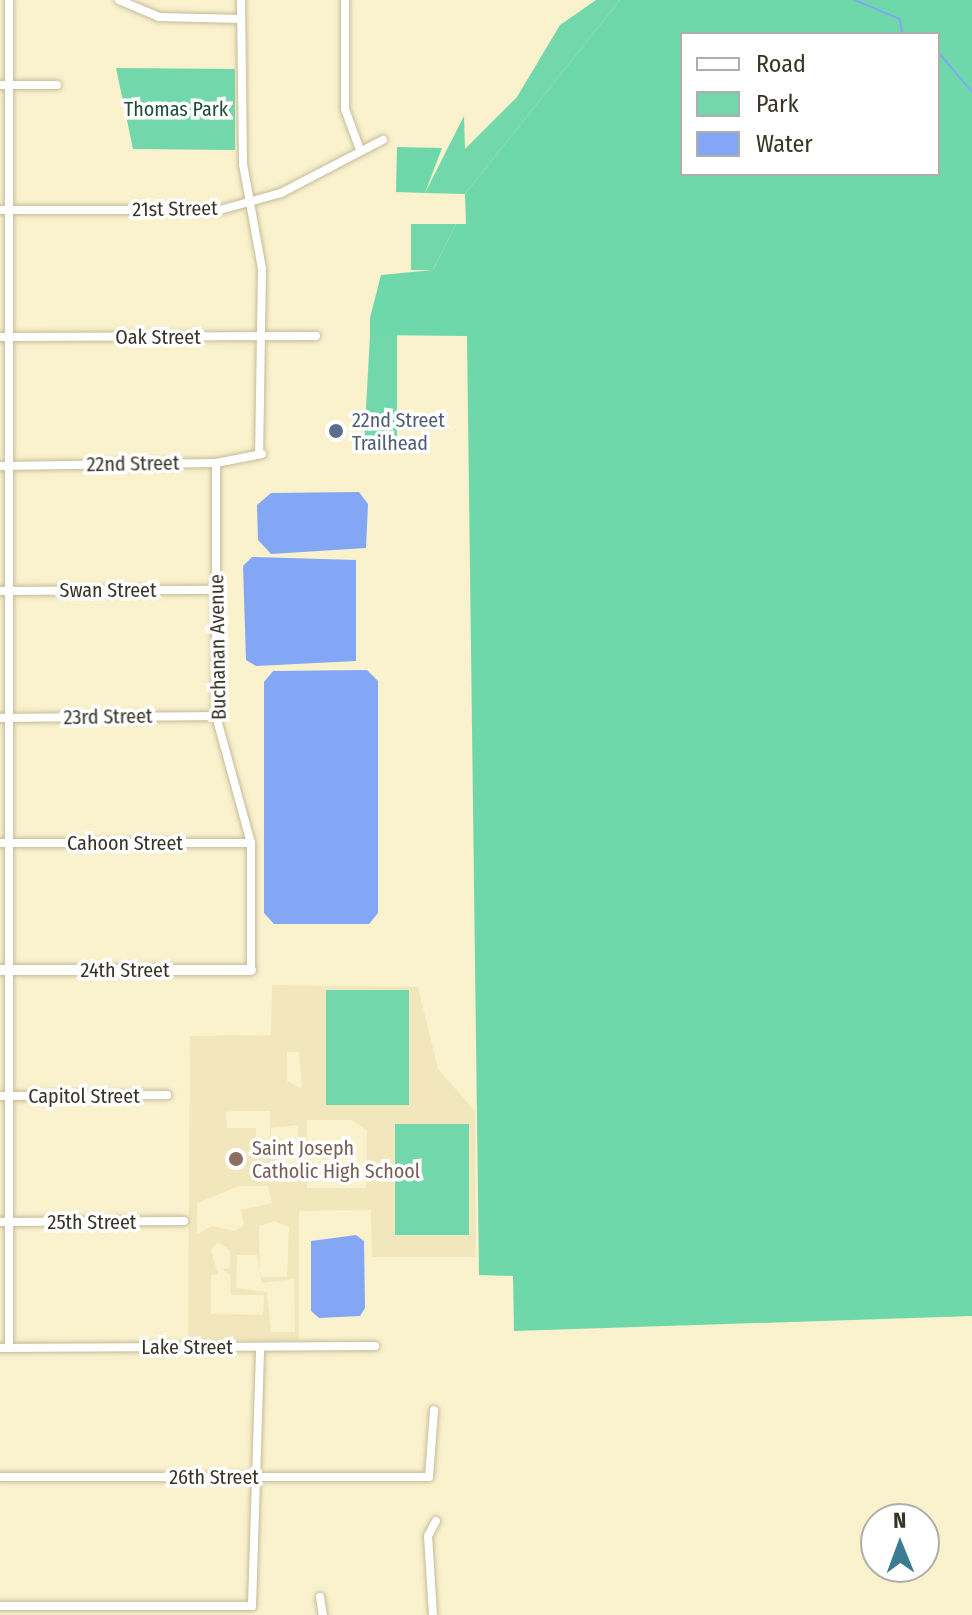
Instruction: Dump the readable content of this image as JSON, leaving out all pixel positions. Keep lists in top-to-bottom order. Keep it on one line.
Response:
{"streets":{"street":["21st Street","Oak Street","22nd Street","Swan Street","Buchanan Avenue","23rd Street","Cahoon Street","24th Street","Capitol Street","25th Street","Lake Street","26th Street"]},"crossings":[["Oak Street","22nd Street"],["22nd Street","Buchanan Avenue"],["Swan Street","Buchanan Avenue"],["Buchanan Avenue","23rd Street"],["Buchanan Avenue","Cahoon Street"],["Buchanan Avenue","24th Street"]],"parks":["Thomas Park"],"places":["22nd Street Trailhead","Saint Joseph Catholic High School"],"legend":["Road","Park","Water"],"north":"top"}
